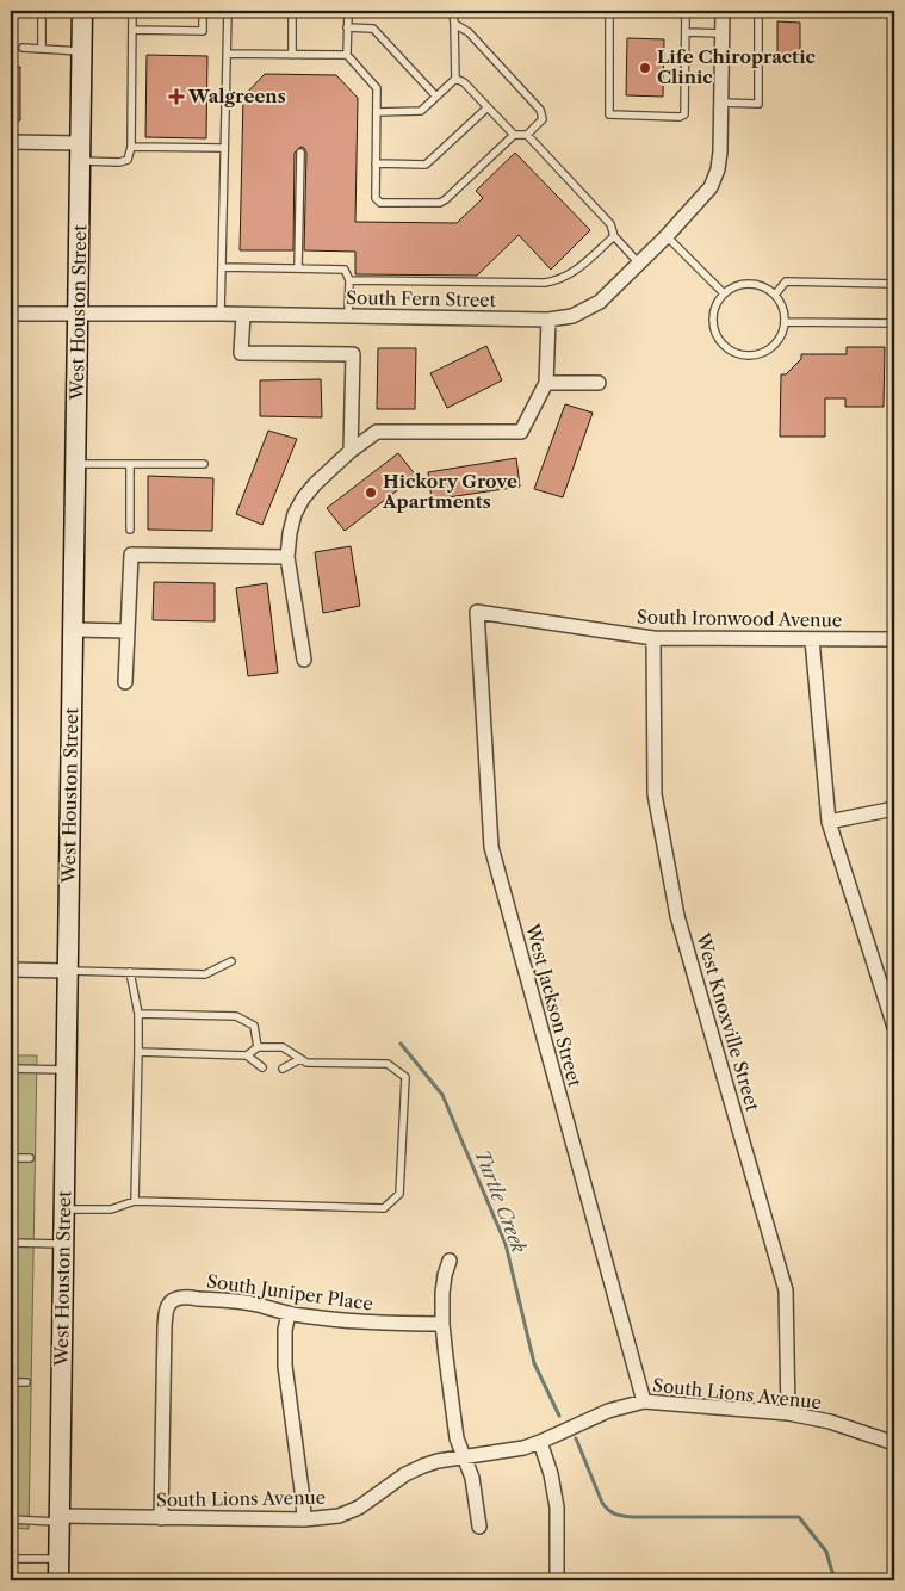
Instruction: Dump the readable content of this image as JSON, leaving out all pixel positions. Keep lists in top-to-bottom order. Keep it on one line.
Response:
{"streets":{"main road":["West Houston Street"],"street":["South Fern Street","South Ironwood Avenue","West Jackson Street","West Knoxville Street","South Juniper Place","South Lions Avenue"]},"crossings":[["South Fern Street","West Houston Street"],["West Houston Street","South Lions Avenue"],["South Ironwood Avenue","West Jackson Street"],["South Ironwood Avenue","West Knoxville Street"],["West Jackson Street","South Lions Avenue"],["West Knoxville Street","South Lions Avenue"],["South Juniper Place","South Lions Avenue"]],"water":["Turtle Creek"],"places":{"other":["Life Chiropractic Clinic","Hickory Grove Apartments"],"health":["Walgreens"]}}
